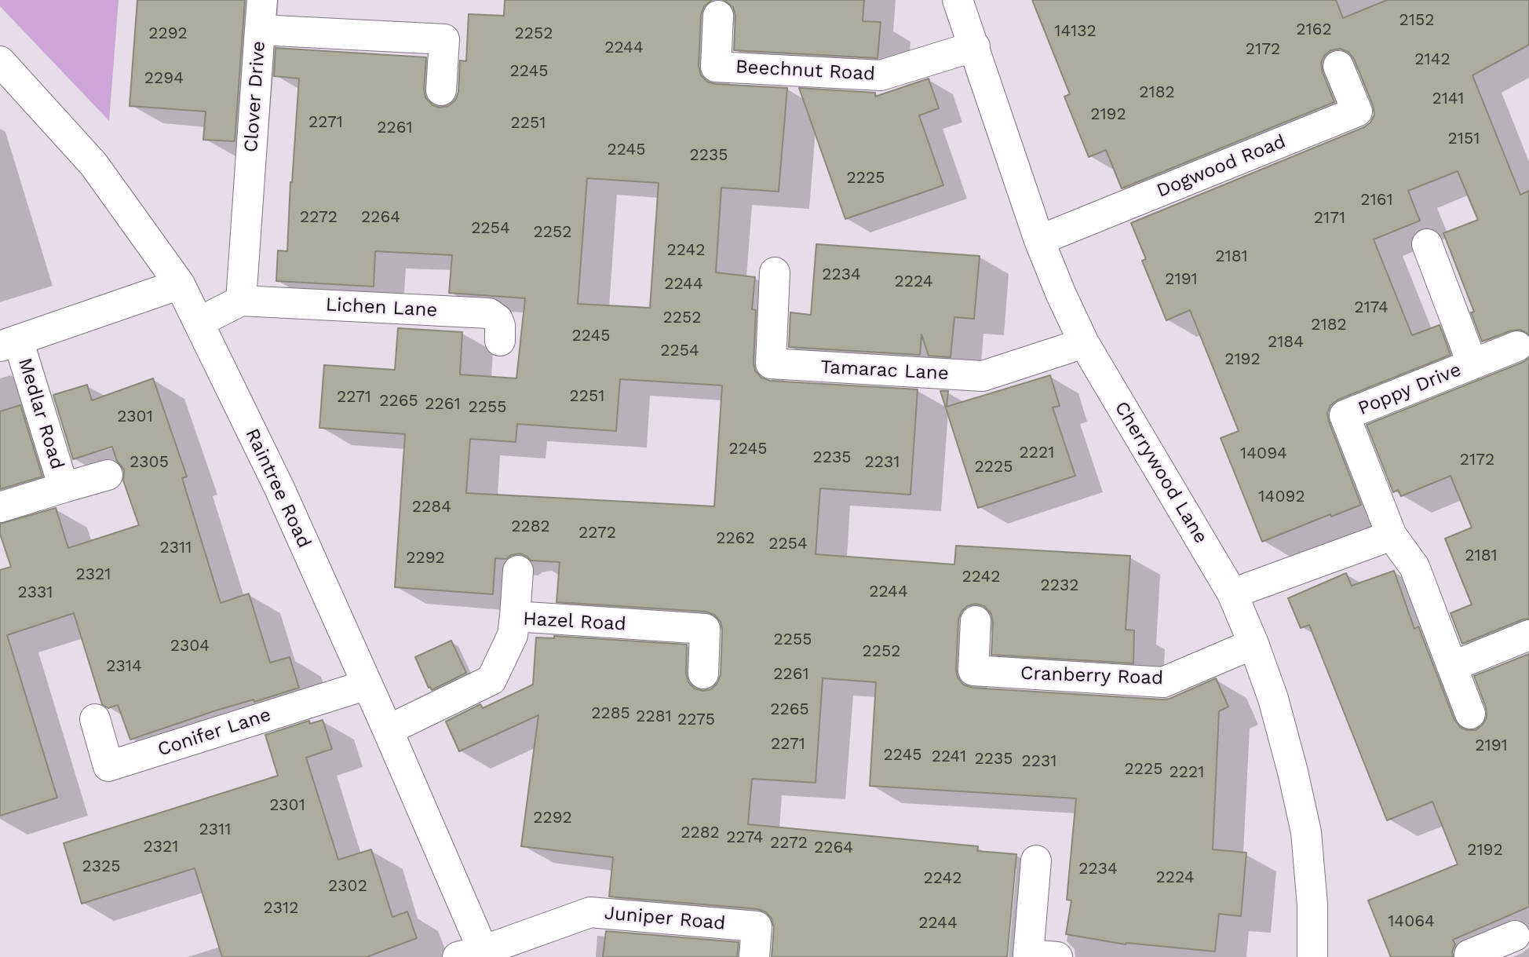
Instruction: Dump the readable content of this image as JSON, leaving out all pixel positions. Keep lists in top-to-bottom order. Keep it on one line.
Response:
{"streets":{"street":["Beechnut Road","Clover Drive","Dogwood Road","Lichen Lane","Tamarac Lane","Poppy Drive","Medlar Road","Cherrywood Lane","Raintree Road","Hazel Road","Cranberry Road","Conifer Lane","Juniper Road"]},"crossings":[["Beechnut Road","Cherrywood Lane"],["Clover Drive","Lichen Lane"],["Dogwood Road","Cherrywood Lane"],["Tamarac Lane","Cherrywood Lane"],["Medlar Road","Raintree Road"],["Cherrywood Lane","Cranberry Road"],["Raintree Road","Hazel Road"],["Raintree Road","Conifer Lane"],["Raintree Road","Juniper Road"]],"house_numbers":["2152","2162","14132","2292","2252","2244","2172","2142","2245","2294","2182","2141","2192","2271","2251","2261","2151","2245","2235","2225","2161","2272","2264","2171","2254","2252","2242","2181","2234","2191","2224","2244","2174","2252","2182","2245","2184","2254","2192","2251","2271","2265","2261","2255","2301","2245","2221","14094","2235","2172","2305","2231","2225","14092","2284","2282","2272","2262","2254","2311","2181","2292","2321","2242","2232","2244","2331","2255","2304","2252","2314","2261","2265","2285","2281","2275","2271","2191","2245","2241","2235","2231","2225","2221","2301","2292","2311","2282","2274","2272","2321","2264","2192","2325","2234","2224","2242","2302","2312","14064","2244"]}
